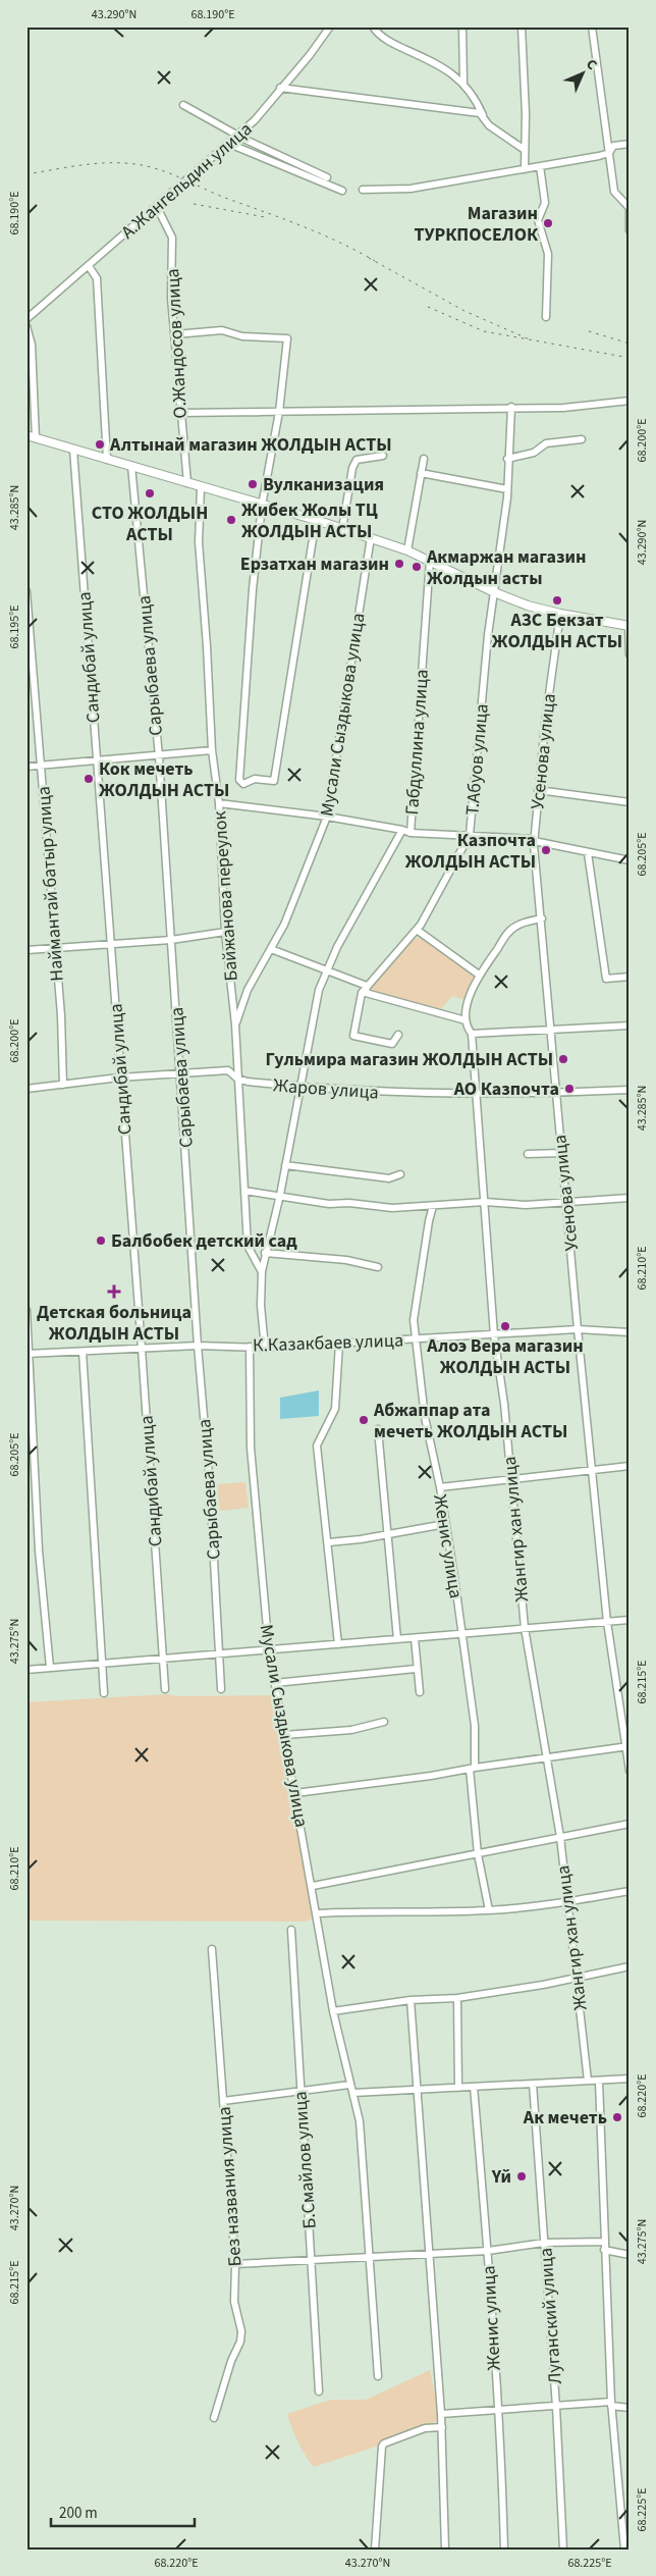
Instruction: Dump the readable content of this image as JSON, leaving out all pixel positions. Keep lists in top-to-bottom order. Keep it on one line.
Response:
{"streets":{"street":["А.Жангельдин улица","О.Жандосов улица","Сандибай улица","Сарыбаева улица","Мусали Сыздыкова улица","Габдуллина улица","Усенова улица","Т.Абуов улица","Наймантай батыр улица","Байжанова переулок","Жаров улица","К.Казакбаев улица","Жангир хан улица","Женис улица","Б.Смайлов улица","Без названия улица","Луганский улица"]},"crossings":[["А.Жангельдин улица","О.Жандосов улица"],["Сандибай улица","Жаров улица"],["Сандибай улица","К.Казакбаев улица"],["Сарыбаева улица","Жаров улица"],["Сарыбаева улица","К.Казакбаев улица"],["Мусали Сыздыкова улица","Байжанова переулок"],["Мусали Сыздыкова улица","К.Казакбаев улица"],["Габдуллина улица","Байжанова переулок"],["Габдуллина улица","Жаров улица"],["Габдуллина улица","К.Казакбаев улица"],["Усенова улица","Жаров улица"],["Усенова улица","К.Казакбаев улица"],["Наймантай батыр улица","Жаров улица"],["Байжанова переулок","Жаров улица"],["Жаров улица","Жангир хан улица"],["К.Казакбаев улица","Жангир хан улица"],["К.Казакбаев улица","Женис улица"]],"places":{"other":["Магазин ТУРКПОСЕЛОК","Алтынай магазин ЖОЛДЫН АСТЫ","Вулканизация","СТО ЖОЛДЫН АСТЫ","Жибек Жолы ТЦ ЖОЛДЫН АСТЫ","Ерзатхан магазин","Акмаржан магазин Жолдын асты","АЗС Бекзат ЖОЛДЫН АСТЫ","Кок мечеть ЖОЛДЫН АСТЫ","Казпочта ЖОЛДЫН АСТЫ","Гульмира магазин ЖОЛДЫН АСТЫ","АО Казпочта","Балбобек детский сад","Алоэ Вера магазин ЖОЛДЫН АСТЫ","Абжаппар ата мечеть ЖОЛДЫН АСТЫ","Ак мечеть","Үй"],"health":["Детская больница ЖОЛДЫН АСТЫ"]},"scale_bar":"200 m","north":"top right","coordinates":["43.290°N","68.190°E","68.200°E","43.285°N","68.195°E","68.205°E","68.210°E","43.275°N","68.215°E","68.220°E","43.270°N","68.225°E"]}
